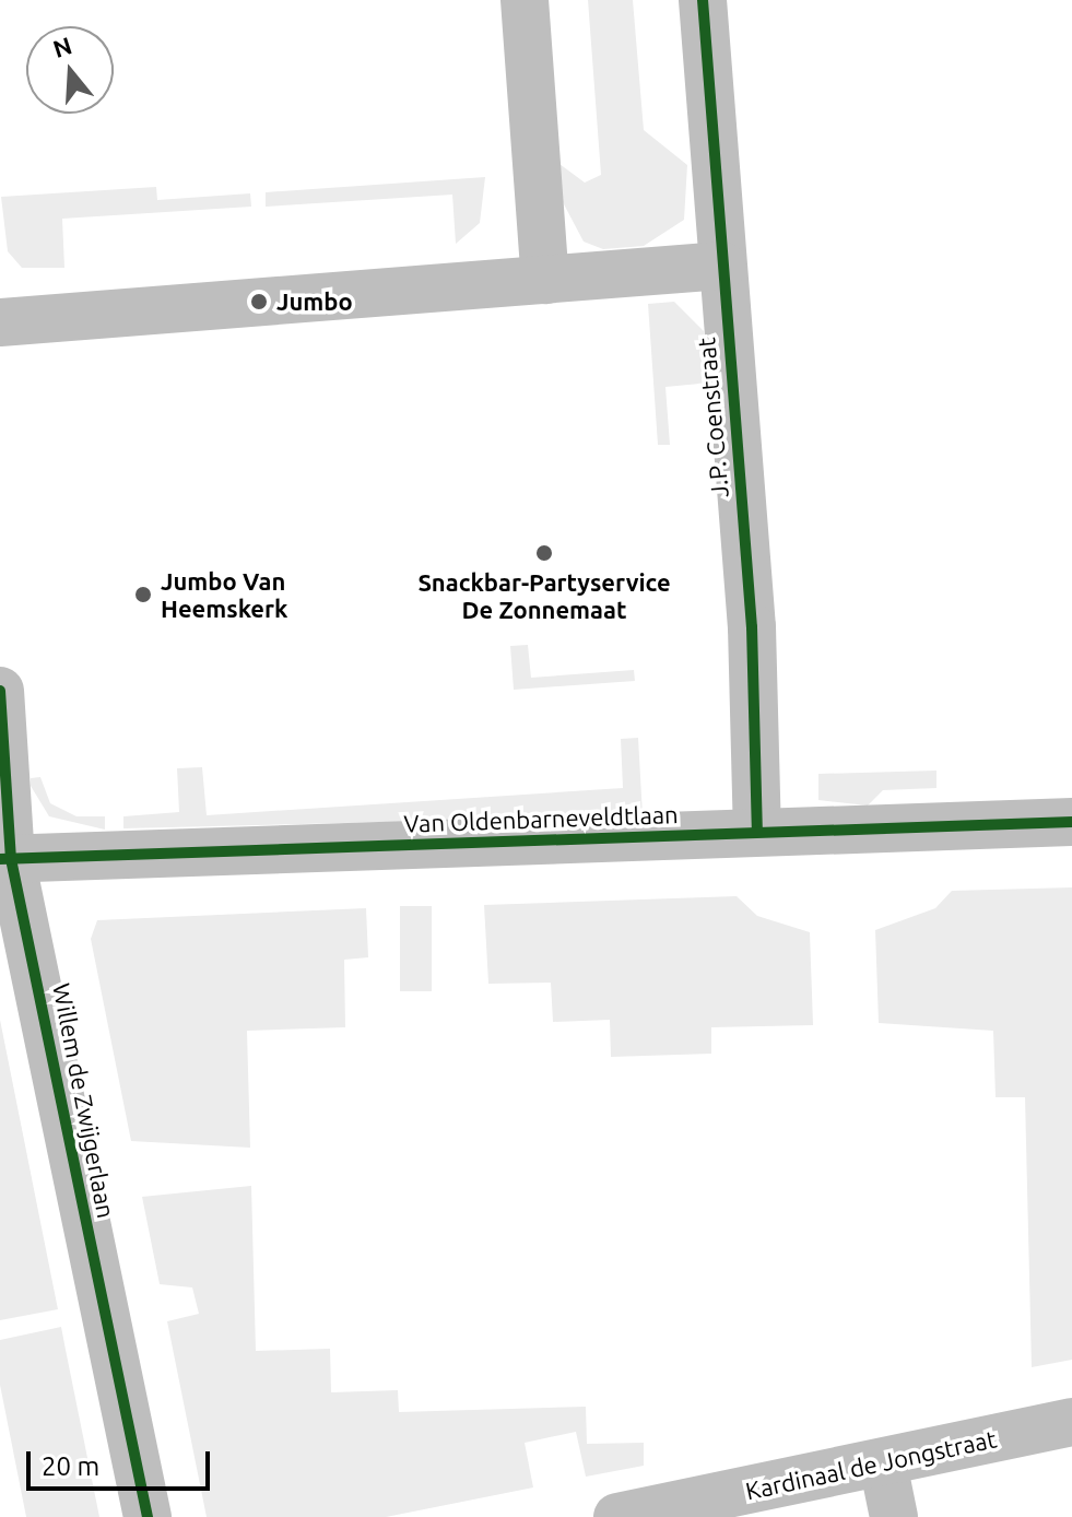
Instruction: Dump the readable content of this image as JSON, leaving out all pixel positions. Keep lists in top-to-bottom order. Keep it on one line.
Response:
{"streets":{"street":["J.P. Coenstraat","Van Oldenbarneveldtlaan","Willem de Zwijgerlaan","Kardinaal de Jongstraat"]},"crossings":[["J.P. Coenstraat","Van Oldenbarneveldtlaan"],["Van Oldenbarneveldtlaan","Willem de Zwijgerlaan"]],"places":["Jumbo","Snackbar-Partyservice De Zonnemaat","Jumbo Van Heemskerk"],"scale_bar":"20 m","north":"top"}
